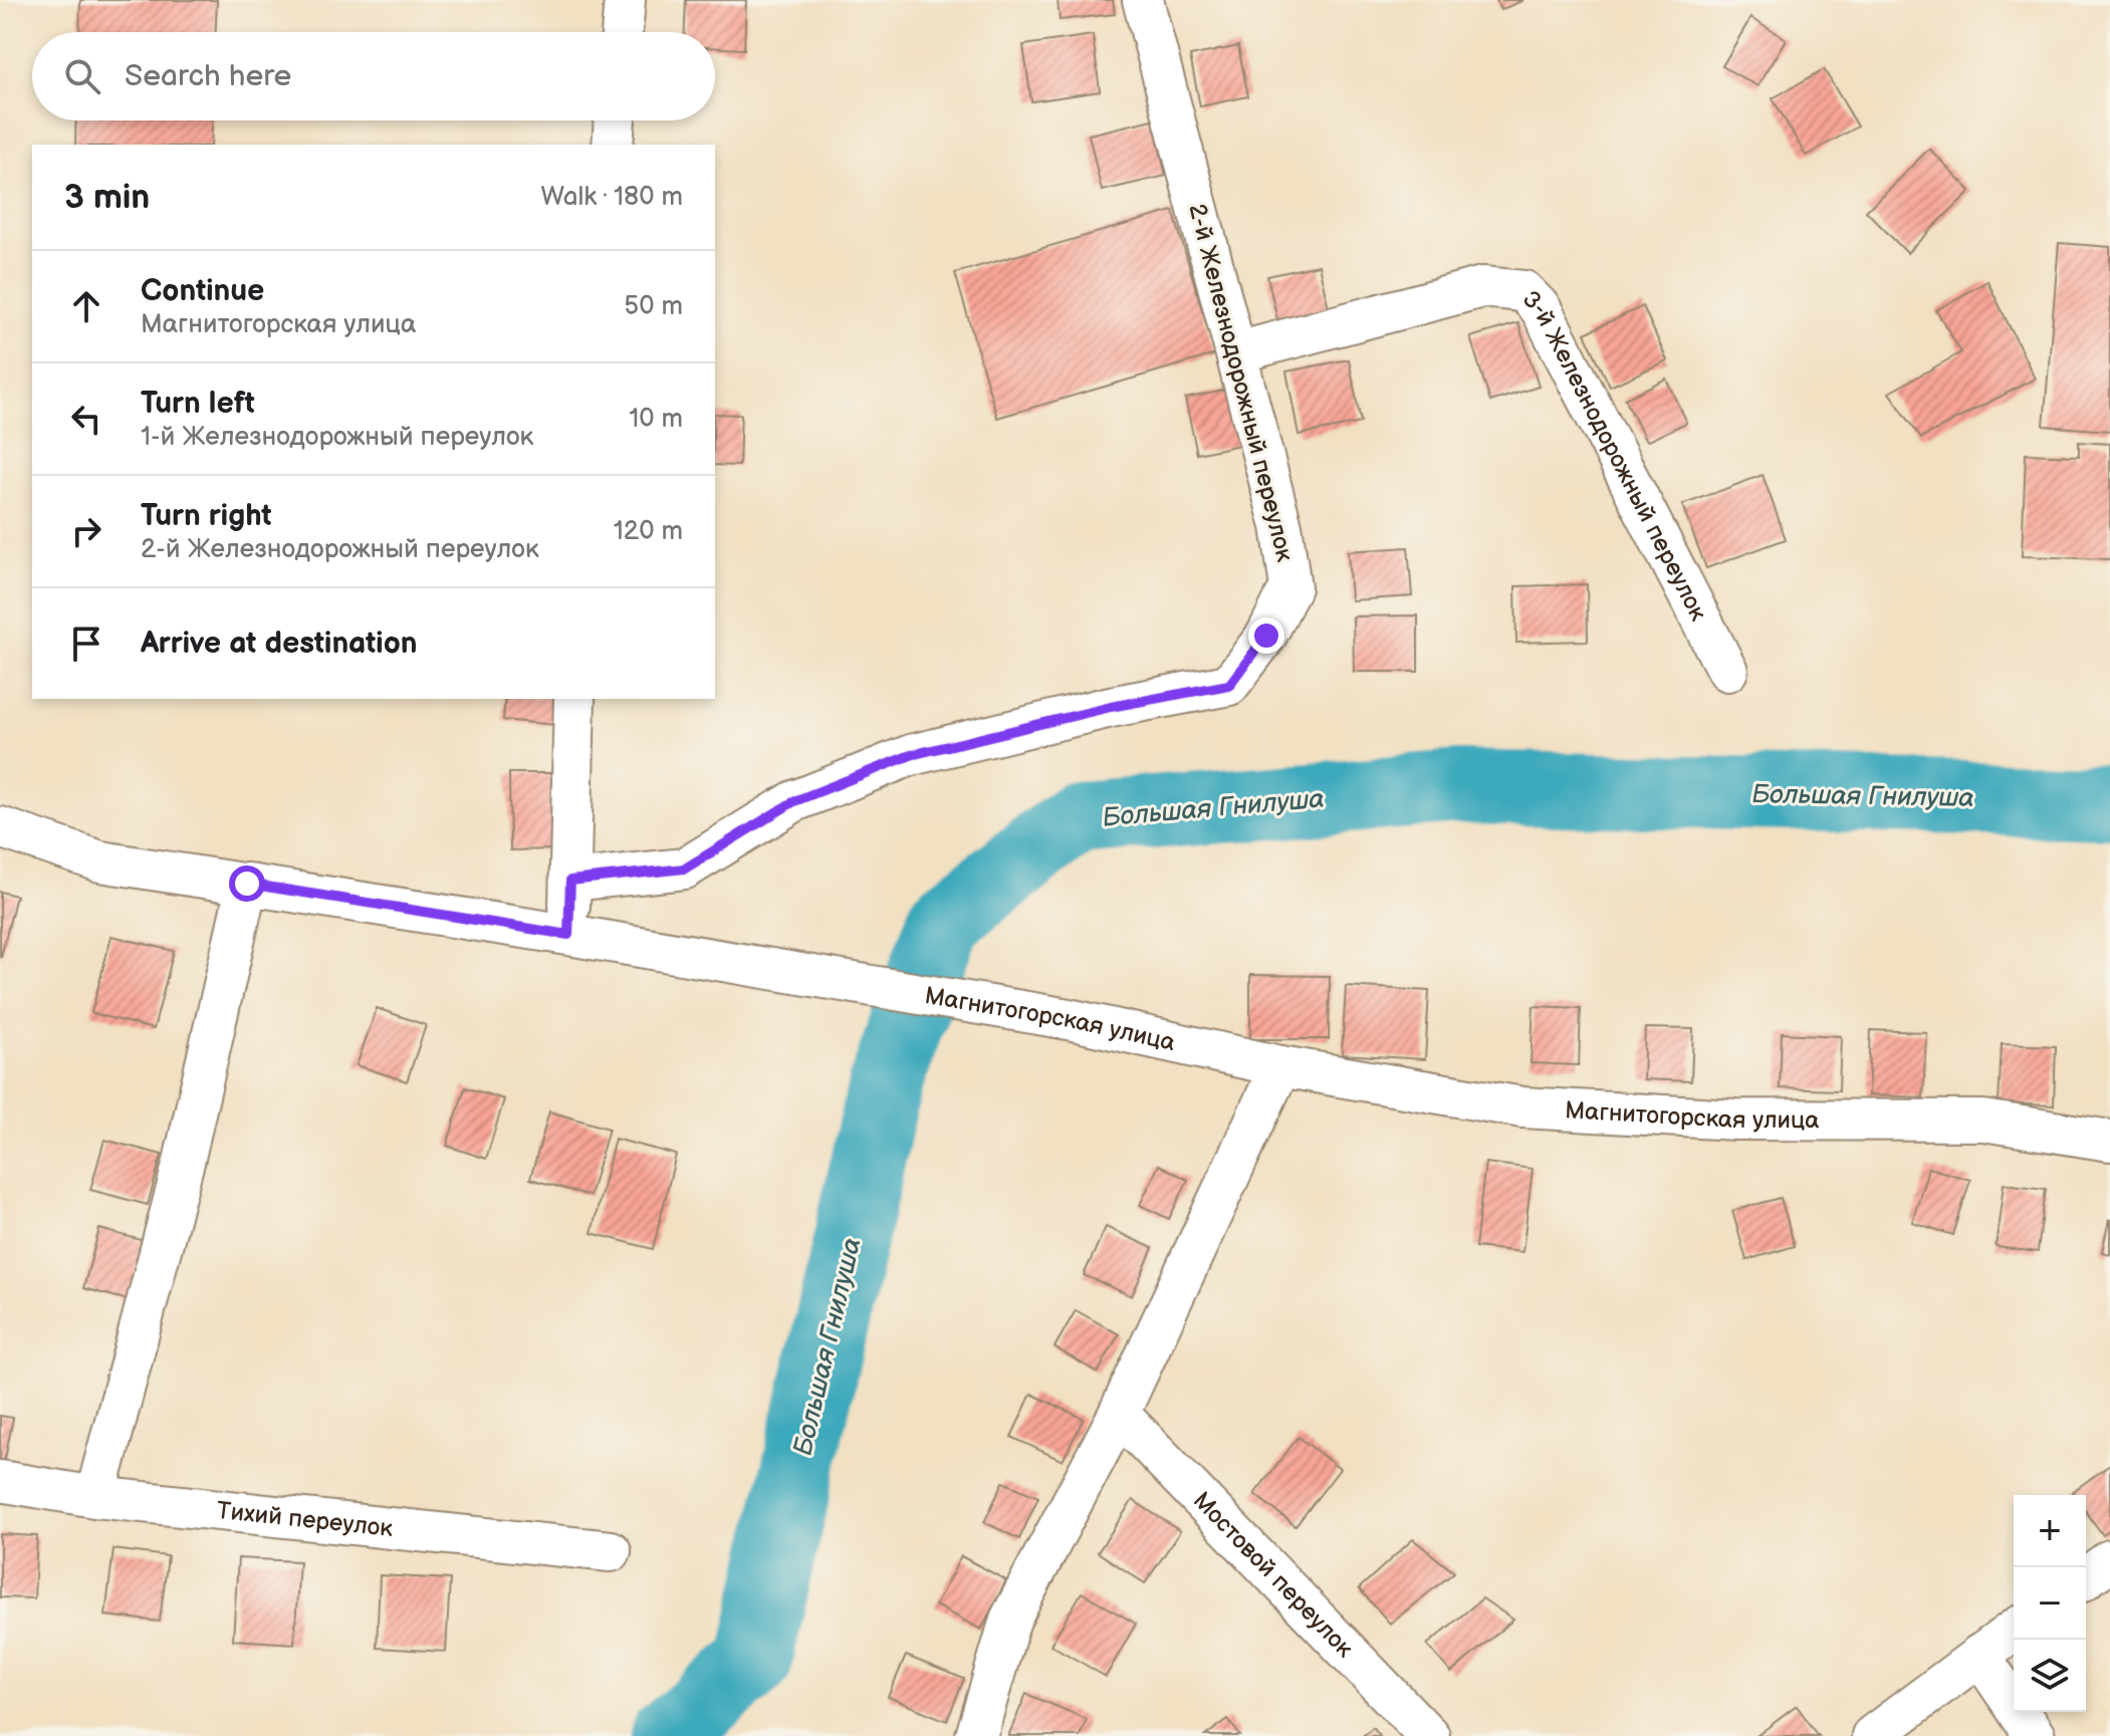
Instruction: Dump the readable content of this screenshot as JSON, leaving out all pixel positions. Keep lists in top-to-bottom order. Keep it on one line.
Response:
{"streets":{"street":["2-й Железнодорожный переулок","3-й Железнодорожный переулок","Магнитогорская улица","Тихий переулок","Мостовой переулок"]},"crossings":[["2-й Железнодорожный переулок","3-й Железнодорожный переулок"]],"water":["Большая Гнилуша"],"page":{"search":"Search here","heading":["3 min","Walk · 180 m"],"list":[["Continue","Магнитогорская улица","50 m"],["Turn left","1-й Железнодорожный переулок","10 m"],["Turn right","2-й Железнодорожный переулок","120 m"],"Arrive at destination"],"map_buttons":["+","−"]}}
